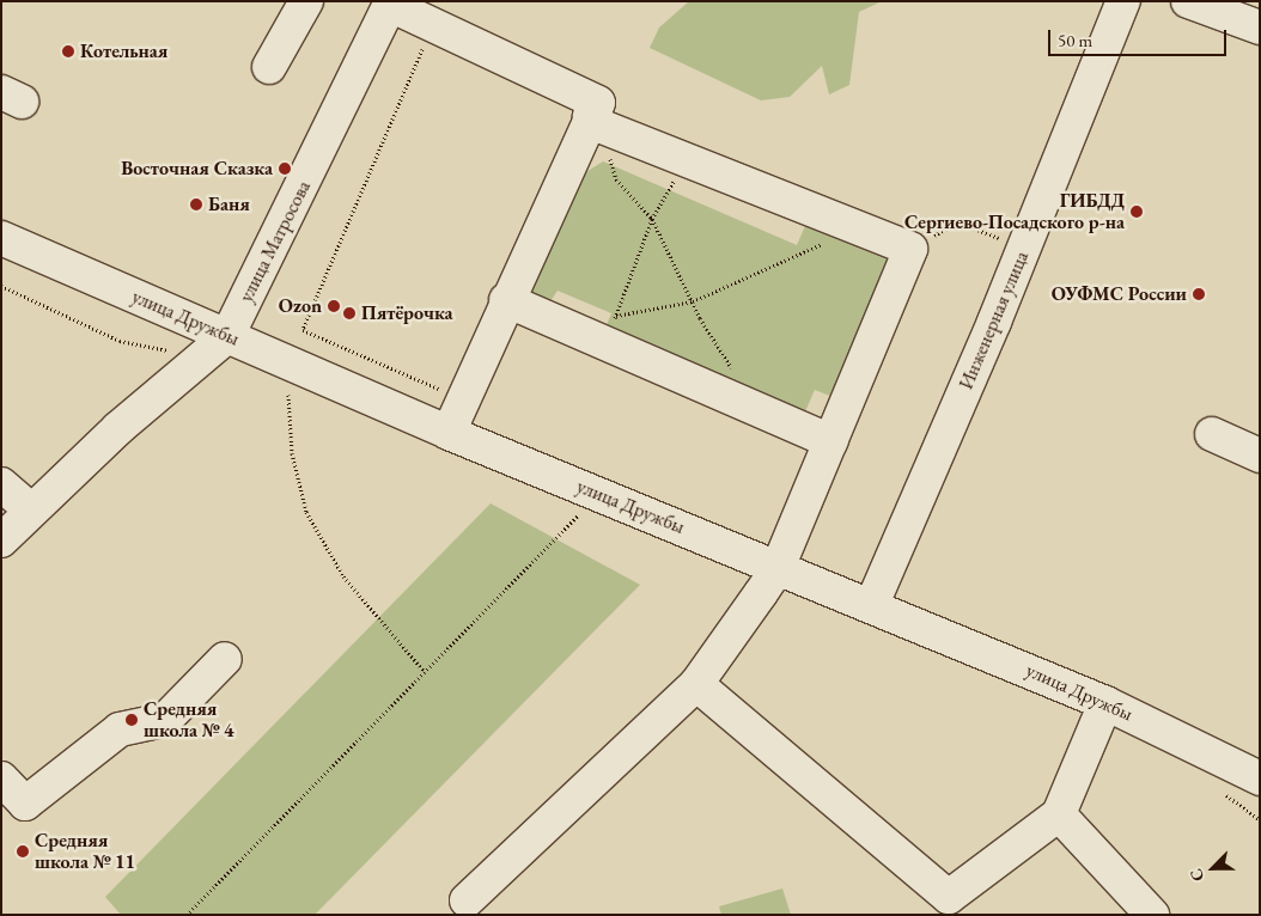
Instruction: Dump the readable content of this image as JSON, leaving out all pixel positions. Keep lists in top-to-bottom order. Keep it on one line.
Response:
{"streets":{"street":["улица Матросова","улица Дружбы","Инженерная улица"]},"crossings":[["улица Матросова","улица Дружбы"],["улица Дружбы","Инженерная улица"]],"places":["Котельная","Восточная Сказка","Баня","ГИБДД Сергиево-Посадского р-на","ОУФМС России","Ozon","Пятёрочка","Средняя школа № 4","Средняя школа № 11"],"scale_bar":"50 m","north":"bottom left"}
